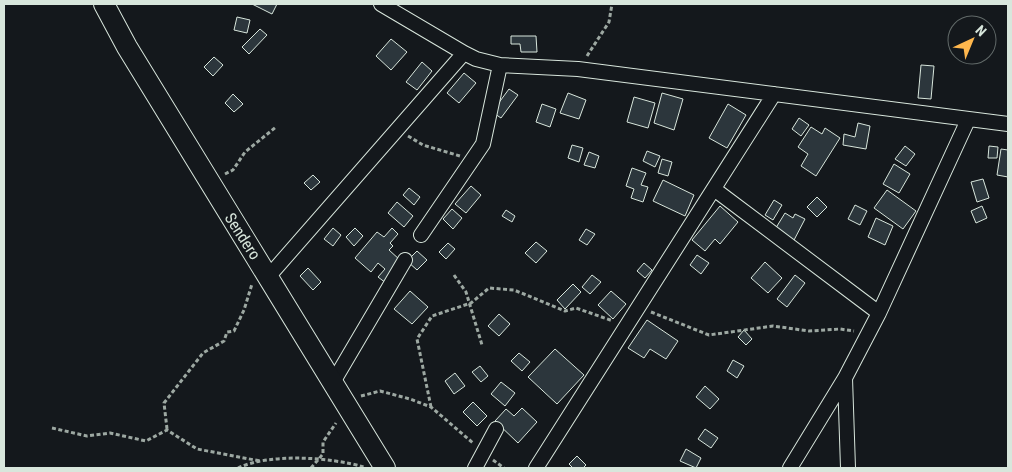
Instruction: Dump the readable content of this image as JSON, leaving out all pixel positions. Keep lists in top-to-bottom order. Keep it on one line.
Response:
{"streets":{"main road":["Sendero"]},"north":"top right"}
